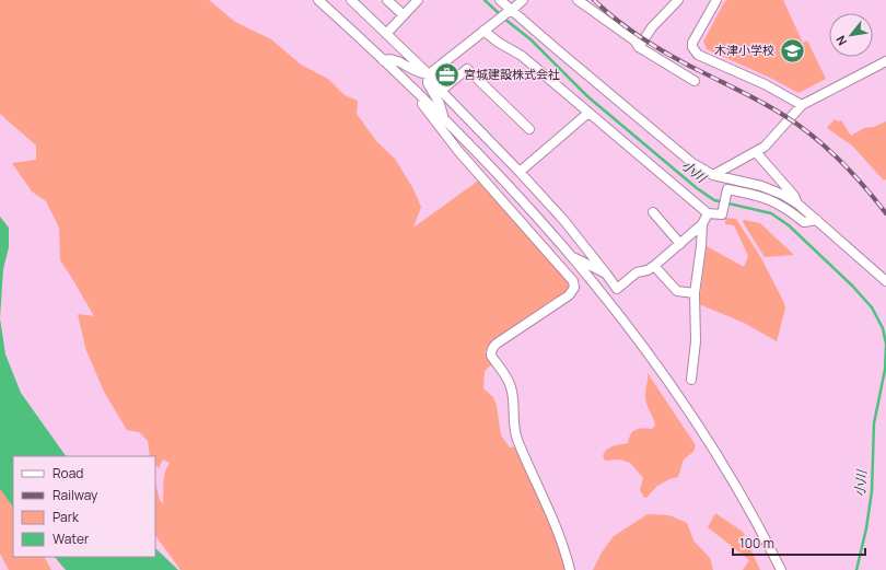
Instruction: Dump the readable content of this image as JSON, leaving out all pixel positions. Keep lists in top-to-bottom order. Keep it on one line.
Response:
{"water":["小川"],"places":{"school or university":["木津小学校"],"office":["宮城建設株式会社"]},"legend":["Road","Railway","Park","Water"],"scale_bar":"100 m","north":"bottom left"}
